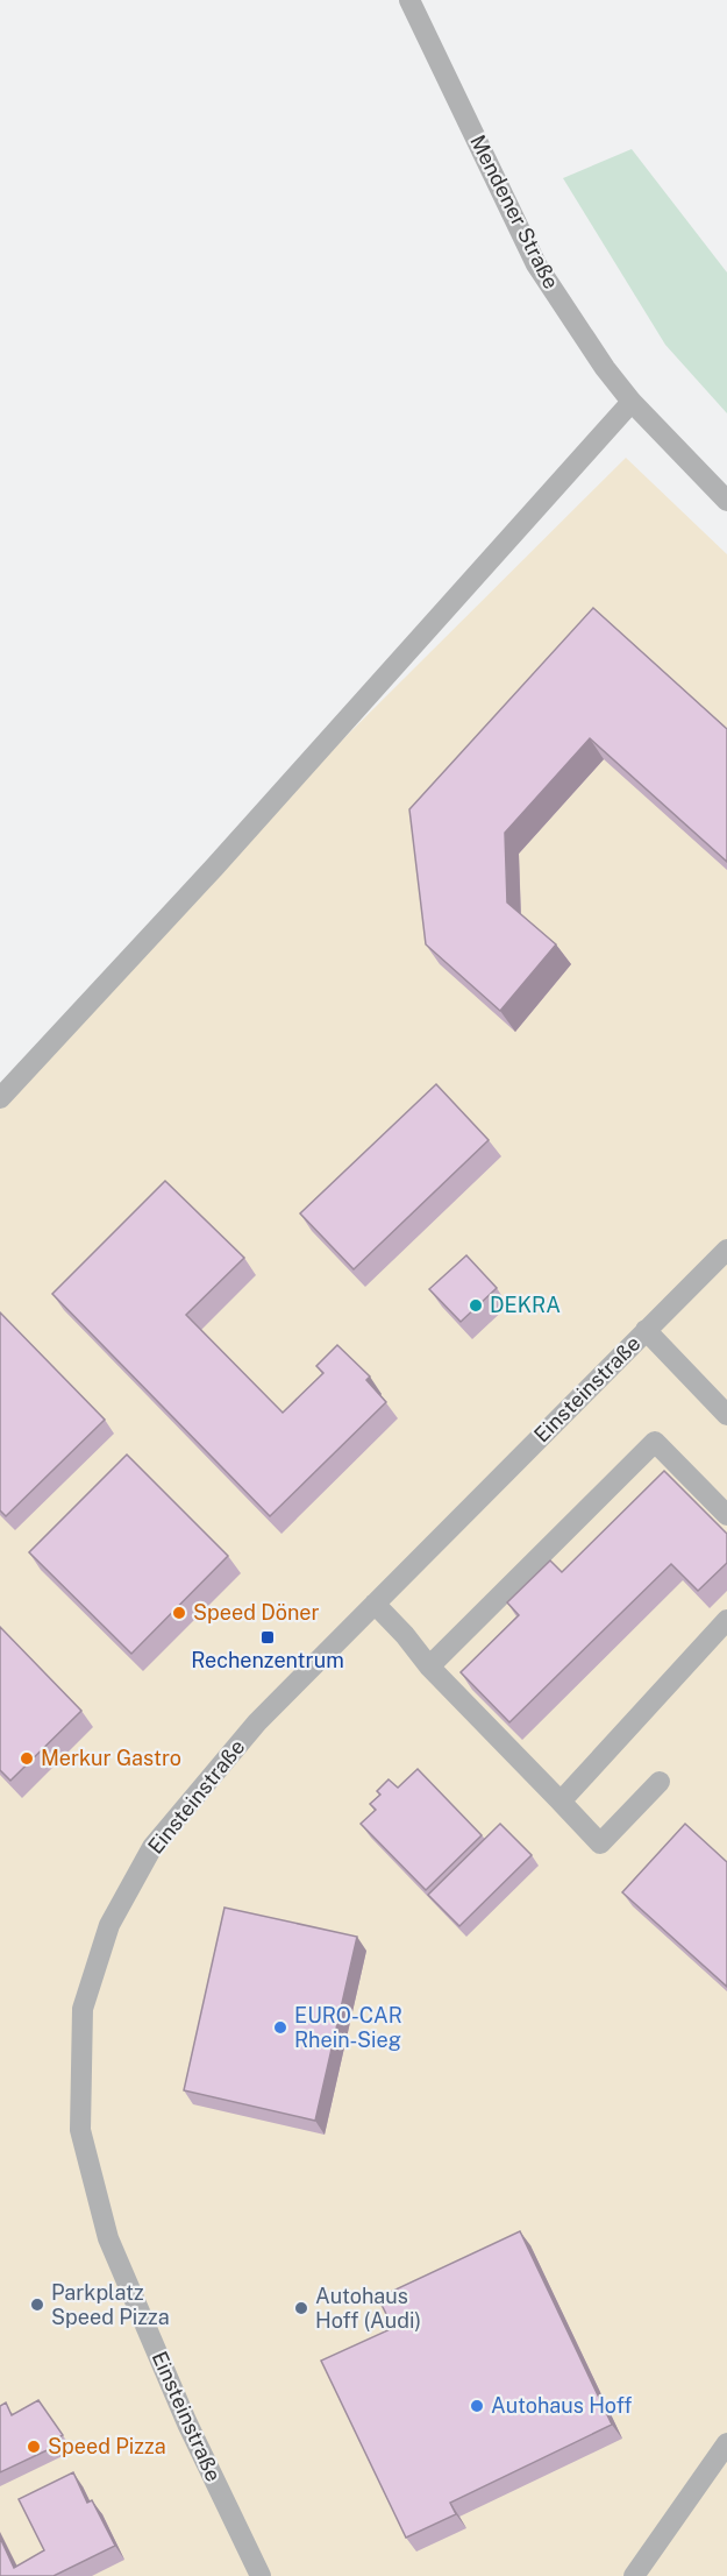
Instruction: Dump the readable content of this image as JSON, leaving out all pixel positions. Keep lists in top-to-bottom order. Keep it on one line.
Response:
{"streets":{"street":["Mendener Straße","Einsteinstraße"]},"places":{"other":["DEKRA","Speed Döner","Merkur Gastro","EURO-CAR Rhein-Sieg","Parkplatz Speed Pizza","Autohaus Hoff (Audi)","Autohaus Hoff","Speed Pizza"],"transit":["Rechenzentrum"]}}
